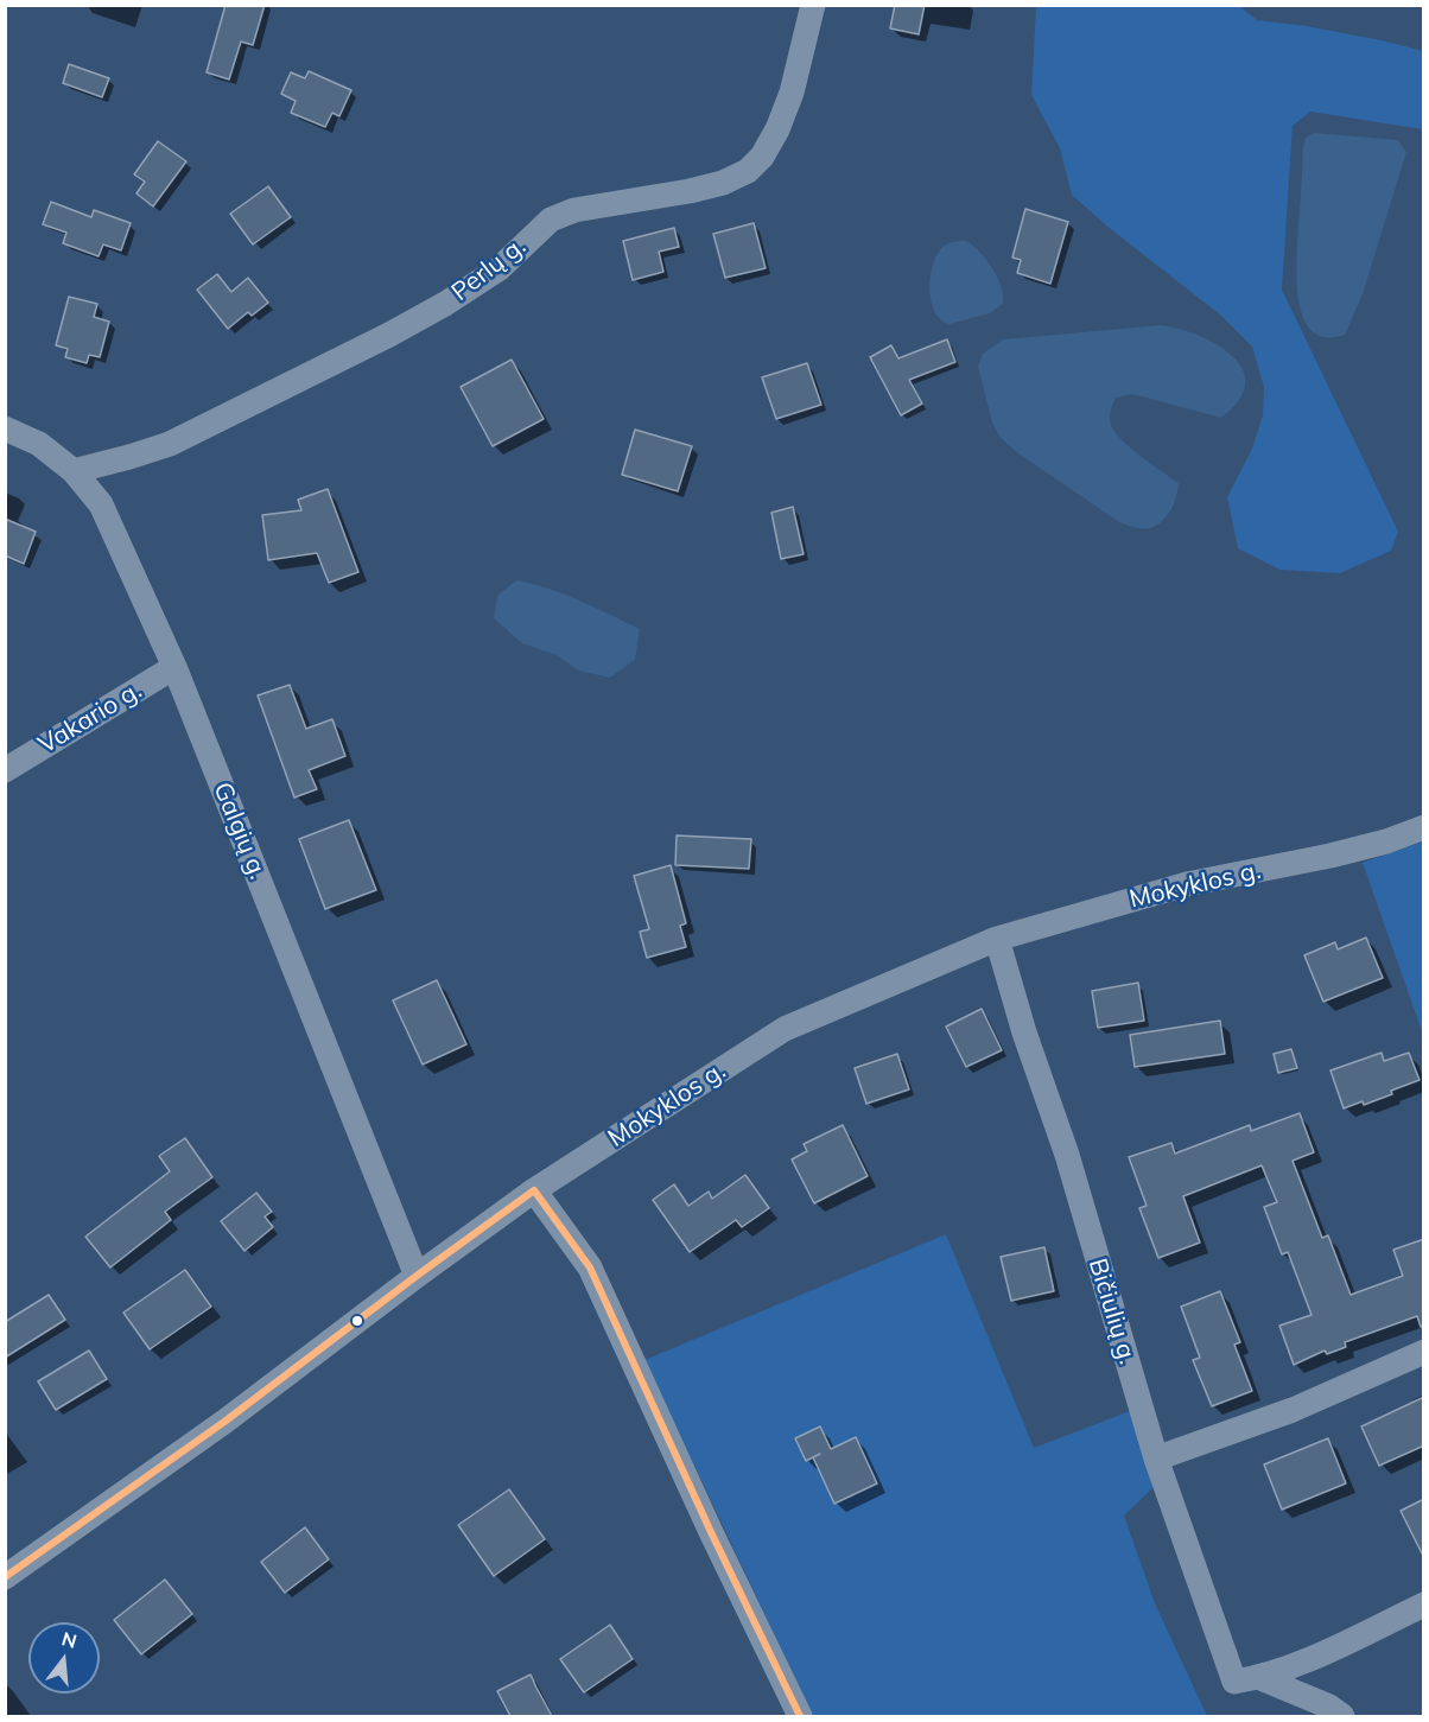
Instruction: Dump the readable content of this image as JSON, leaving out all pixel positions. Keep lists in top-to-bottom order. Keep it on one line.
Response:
{"streets":{"street":["Perlų g.","Vakario g.","Galgių g.","Mokyklos g.","Bičiulių g."]},"crossings":[["Perlų g.","Galgių g."],["Vakario g.","Galgių g."],["Galgių g.","Mokyklos g."],["Mokyklos g.","Bičiulių g."]],"north":"top"}
